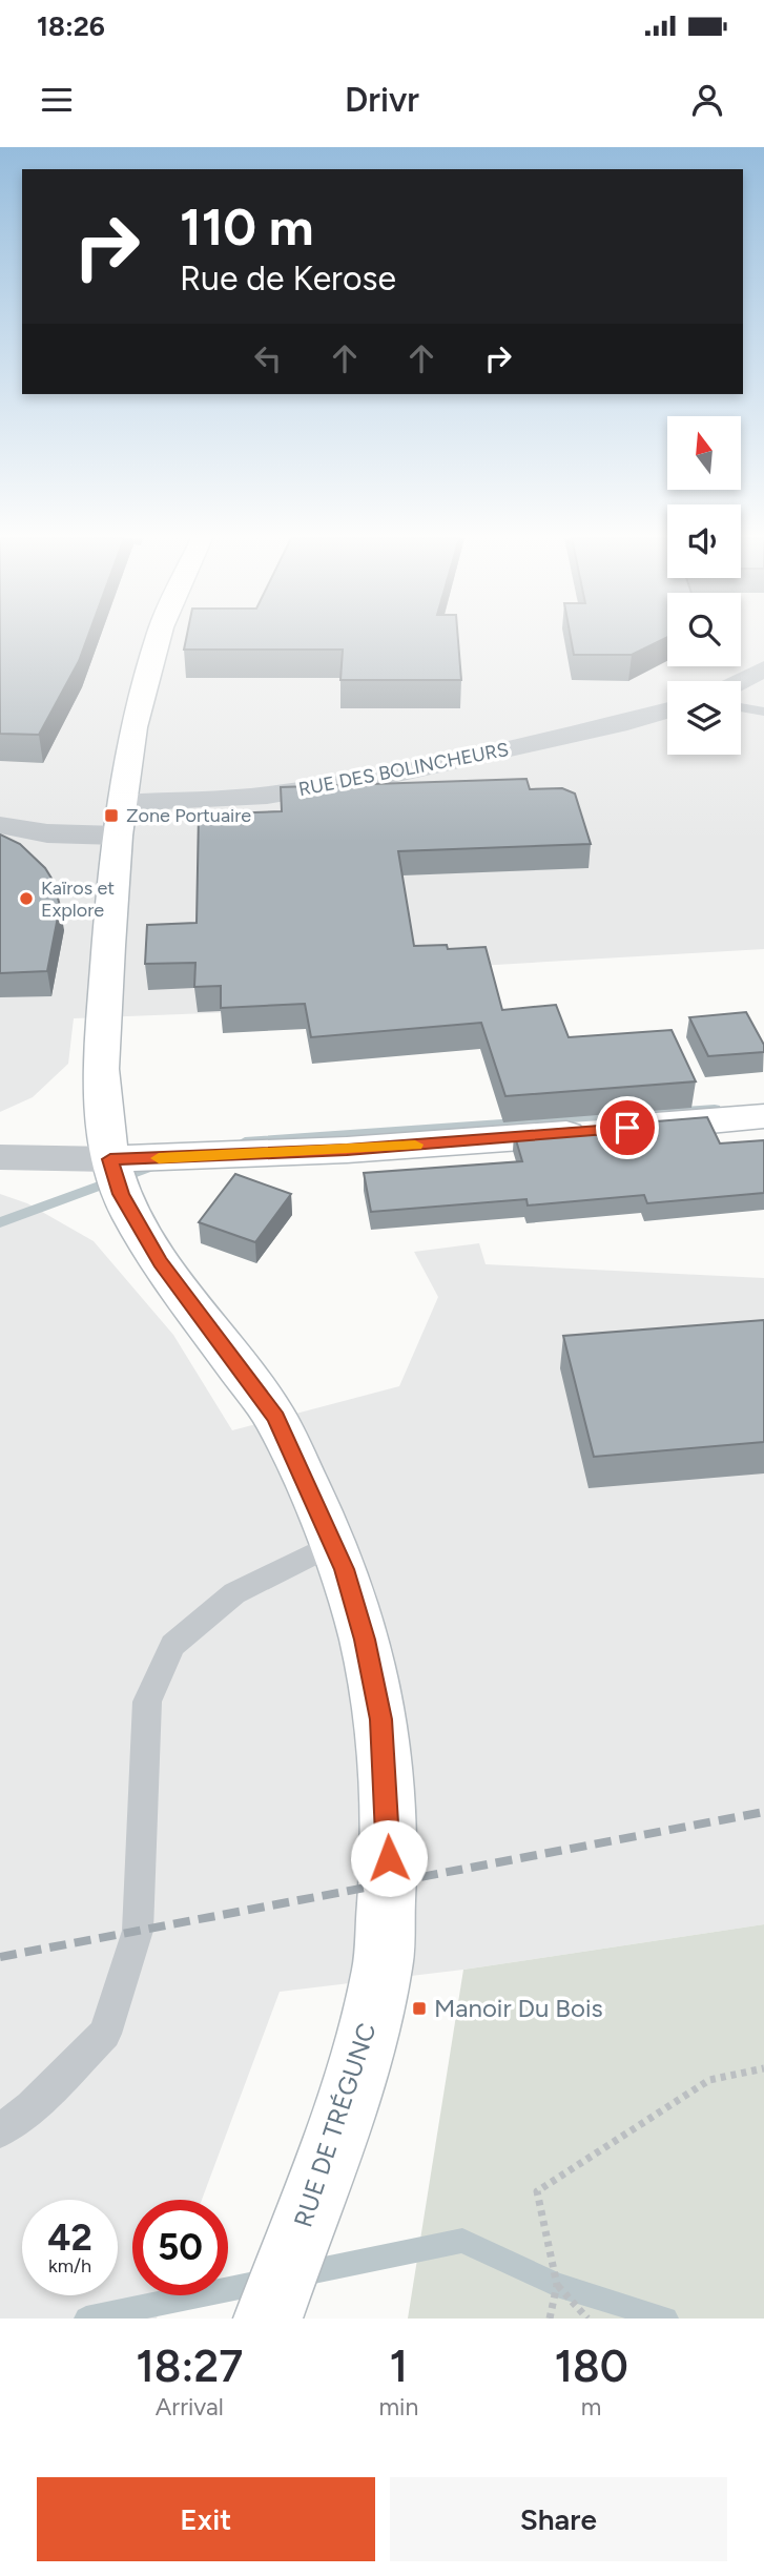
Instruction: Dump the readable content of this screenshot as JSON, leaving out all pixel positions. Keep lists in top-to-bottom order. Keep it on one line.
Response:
{"streets":{"main road":["RUE DE TRÉGUNC"],"street":["RUE DES BOLINCHEURS"]},"crossings":[["RUE DES BOLINCHEURS","RUE DE TRÉGUNC"]],"places":{"transit":["Zone Portuaire","Manoir Du Bois"],"other":["Kaïros et Explore"]},"north":"top","page":{"status":"18:26","header":"Drivr","turn":["110 m","Rue de Kerose"],"speed":"42 km/h","limit":"50","eta":["18:27","Arrival","1","min","180","m"],"buttons":["Exit","Share"]}}
